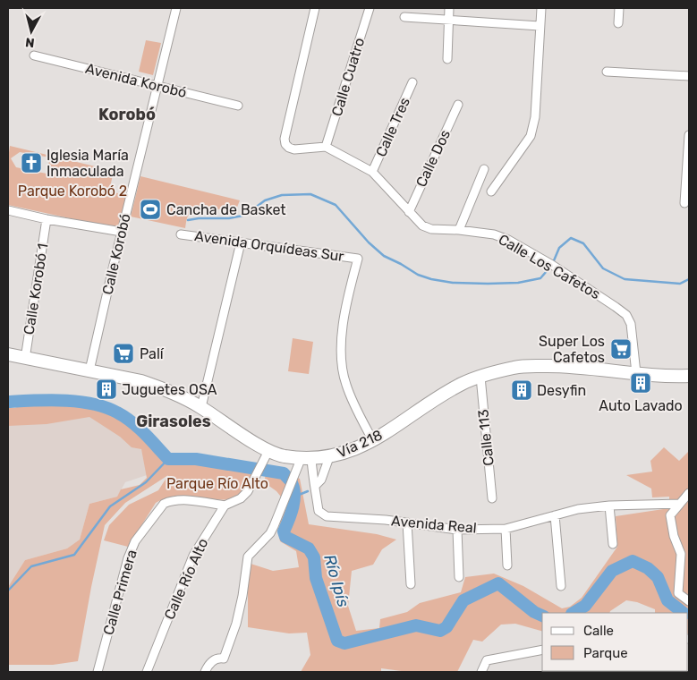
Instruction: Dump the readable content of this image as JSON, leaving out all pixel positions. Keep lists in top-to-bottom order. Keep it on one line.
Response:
{"streets":{"main road":["Vía 218"],"street":["Calle Cuatro","Avenida Korobó","Calle Tres","Calle Dos","Avenida Orquídeas Sur","Calle Korobó","Calle Los Cafetos","Calle Korobó 1","Calle 113","Avenida Real","Calle Río Alto","Calle Primera"]},"crossings":[["Calle Cuatro","Calle Los Cafetos"],["Avenida Korobó","Calle Korobó"],["Calle Tres","Calle Los Cafetos"],["Calle Dos","Calle Los Cafetos"],["Avenida Orquídeas Sur","Vía 218"],["Calle Korobó","Vía 218"],["Calle Los Cafetos","Vía 218"],["Calle Korobó 1","Vía 218"],["Calle 113","Vía 218"],["Vía 218","Avenida Real"],["Vía 218","Calle Río Alto"],["Calle Río Alto","Calle Primera"]],"districts":["Korobó","Girasoles"],"water":["Río Ipís"],"parks":["Parque Korobó 2","Parque Río Alto"],"places":{"church":["Iglesia María Inmaculada"],"sports":["Cancha de Basket"],"supermarket":["Super Los Cafetos","Palí"],"building":["Auto Lavado","Juguetes OSA","Desyfin"]},"legend":["Calle","Parque"],"north":"bottom"}
